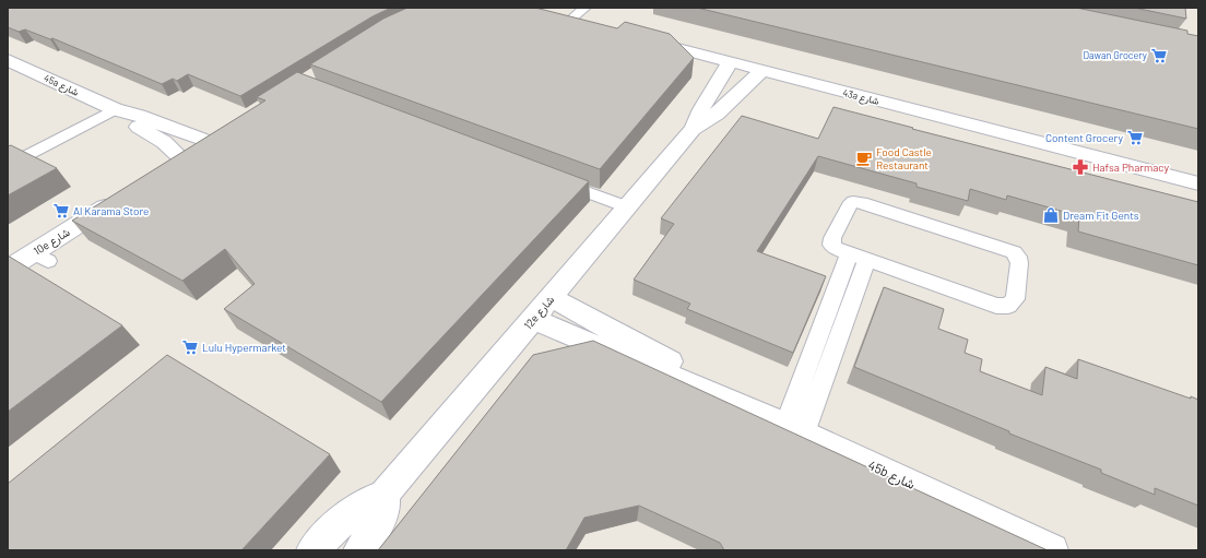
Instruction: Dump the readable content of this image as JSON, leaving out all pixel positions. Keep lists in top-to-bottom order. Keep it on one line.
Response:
{"streets":{"street":["45a شارع","43a شارع","10e شارع","12e شارع","45b شارع"]},"crossings":[["43a شارع","12e شارع"],["12e شارع","45b شارع"]],"places":{"supermarket":["Dawan Grocery","Content Grocery","Al Karama Store","Lulu Hypermarket"],"cafe":["Food Castle Restaurant"],"pharmacy":["Hafsa Pharmacy"],"shop":["Dream Fit Gents"]}}
